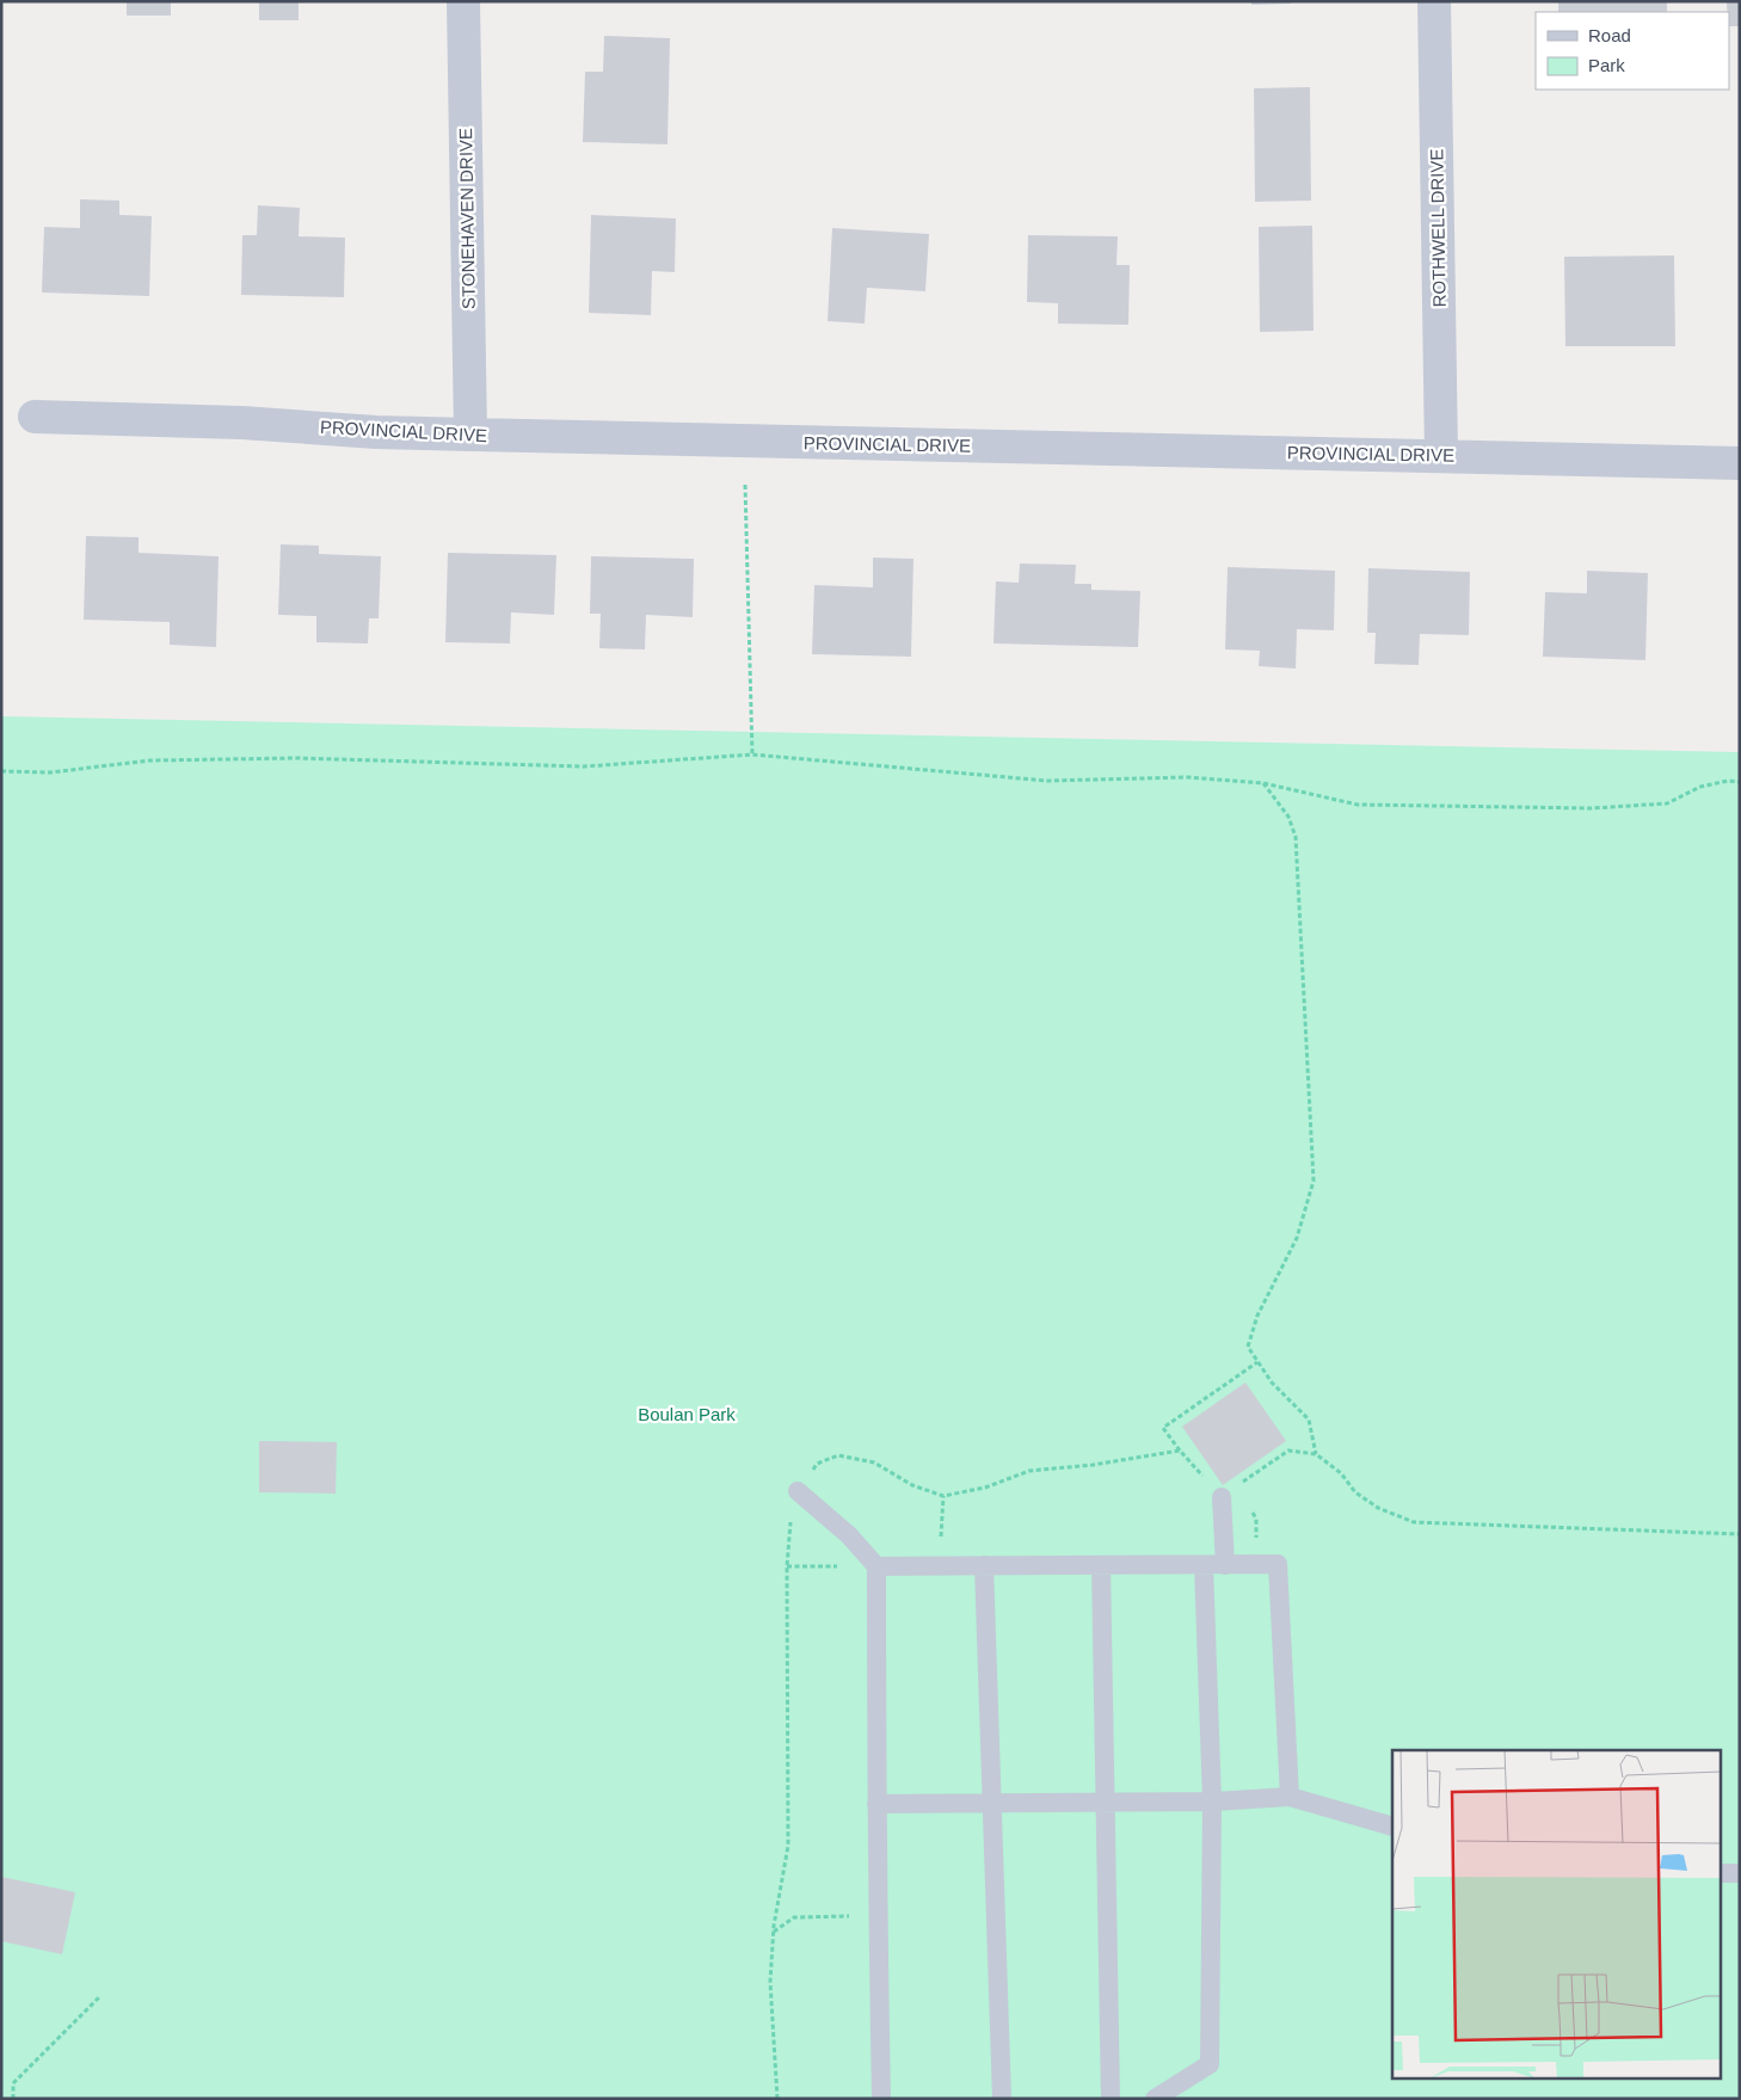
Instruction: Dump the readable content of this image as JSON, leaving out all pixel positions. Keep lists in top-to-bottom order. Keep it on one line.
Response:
{"streets":{"street":["STONEHAVEN DRIVE","ROTHWELL DRIVE","PROVINCIAL DRIVE"]},"crossings":[["STONEHAVEN DRIVE","PROVINCIAL DRIVE"],["ROTHWELL DRIVE","PROVINCIAL DRIVE"]],"parks":["Boulan Park"],"legend":["Road","Park"]}
